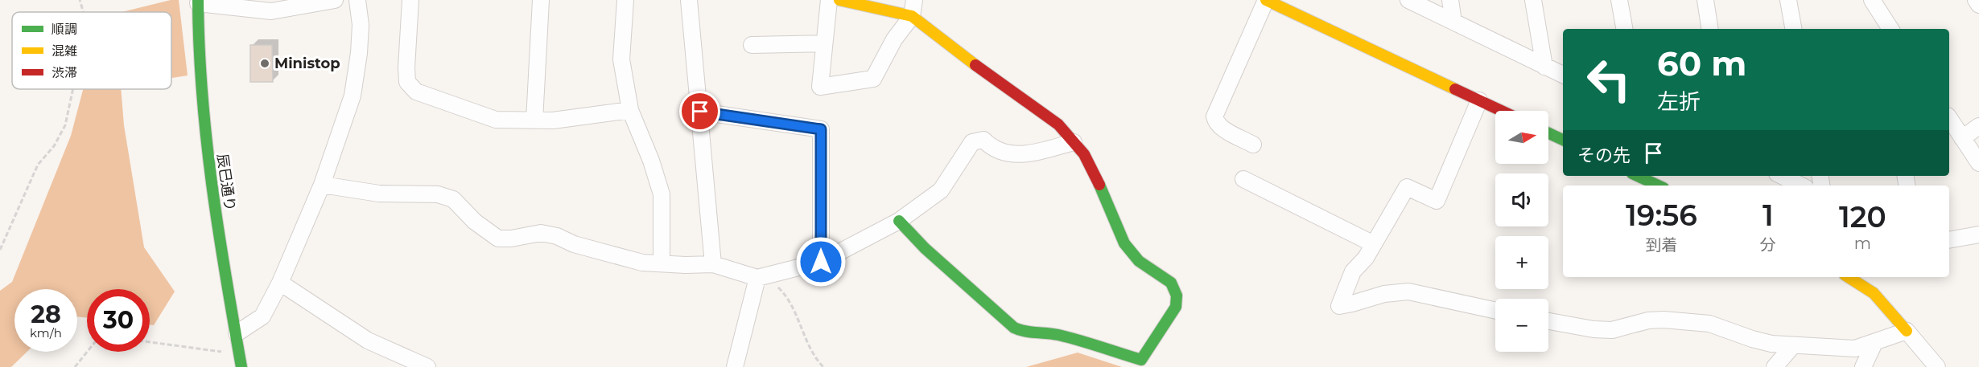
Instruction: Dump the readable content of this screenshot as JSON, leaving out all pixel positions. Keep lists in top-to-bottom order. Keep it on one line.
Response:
{"streets":{"street":["辰巳通り"]},"places":["Ministop"],"legend":["順調","混雑","渋滞"],"north":"right","page":{"turn":["60 m","左折"],"map_buttons":["+","−"],"then":"その先","eta":["19:56","到着","1","分","120","m"],"speed":"28 km/h","limit":"30"}}
